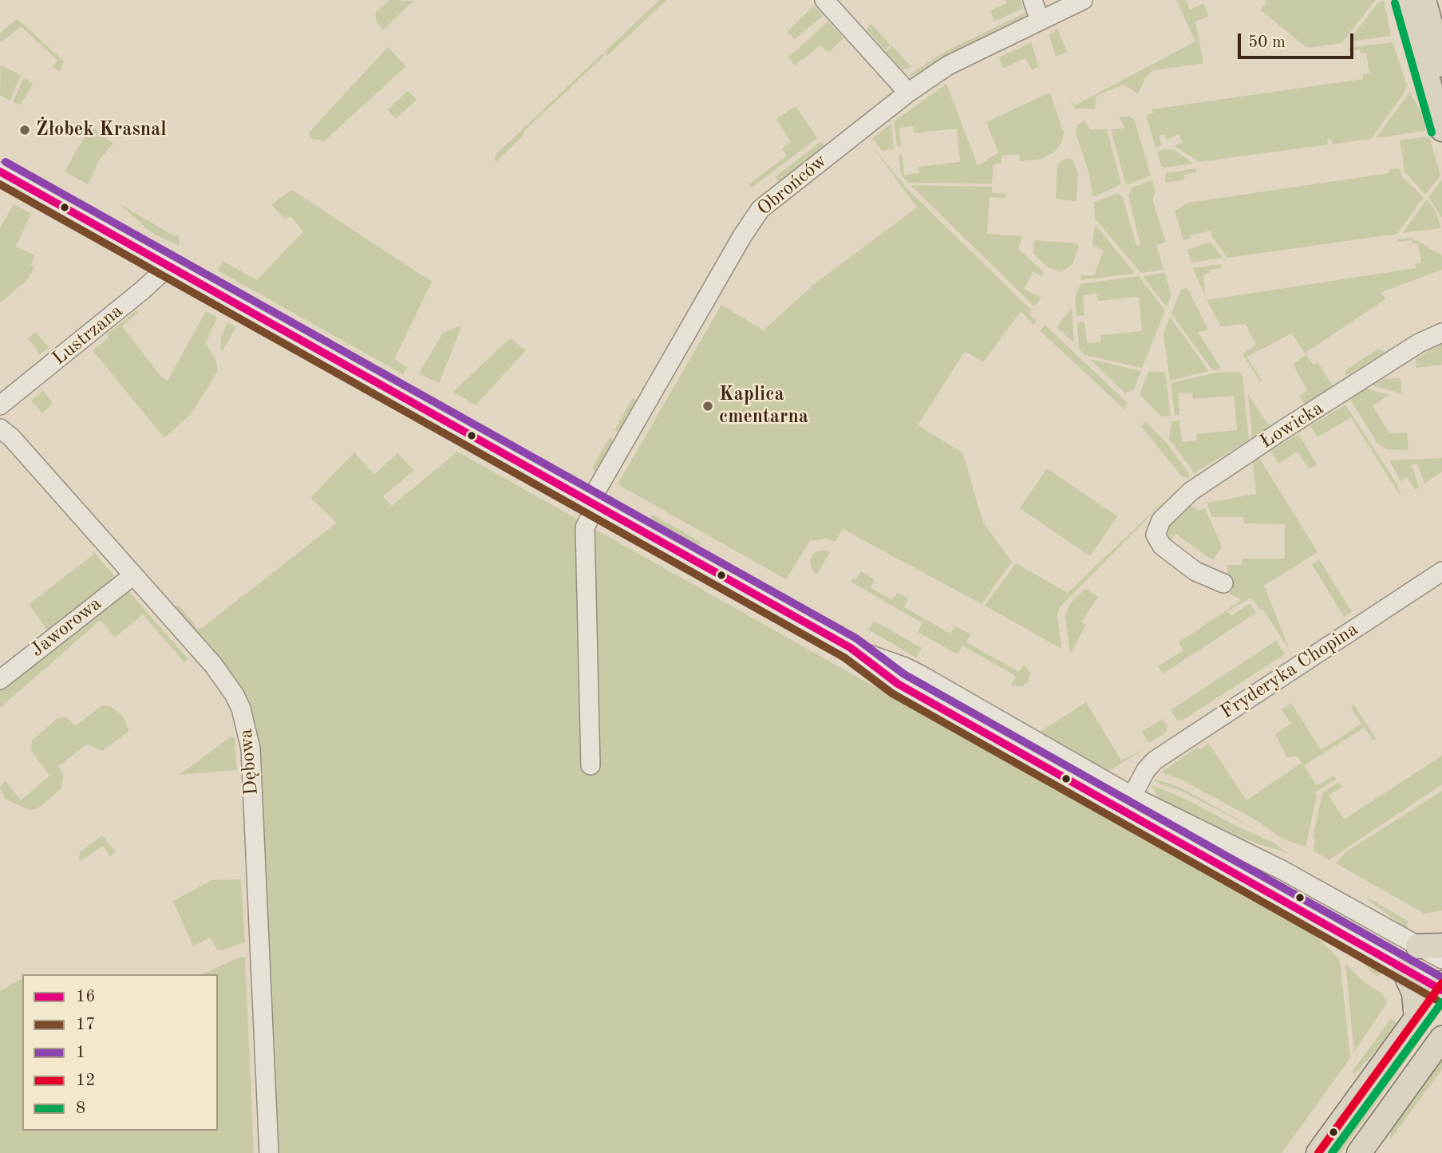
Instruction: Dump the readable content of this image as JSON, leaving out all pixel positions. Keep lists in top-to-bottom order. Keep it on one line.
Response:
{"streets":{"street":["Obrońców","Lustrzana","Łowicka","Jaworowa","Fryderyka Chopina","Dębowa"]},"crossings":[["Lustrzana","Dębowa"],["Jaworowa","Dębowa"]],"places":["Żłobek Krasnal","Kaplica cmentarna"],"lines":["transit line 8","transit line 1","transit line 16","transit line 17","transit line 12"],"legend":["16","17","1","12","8"],"scale_bar":"50 m"}
